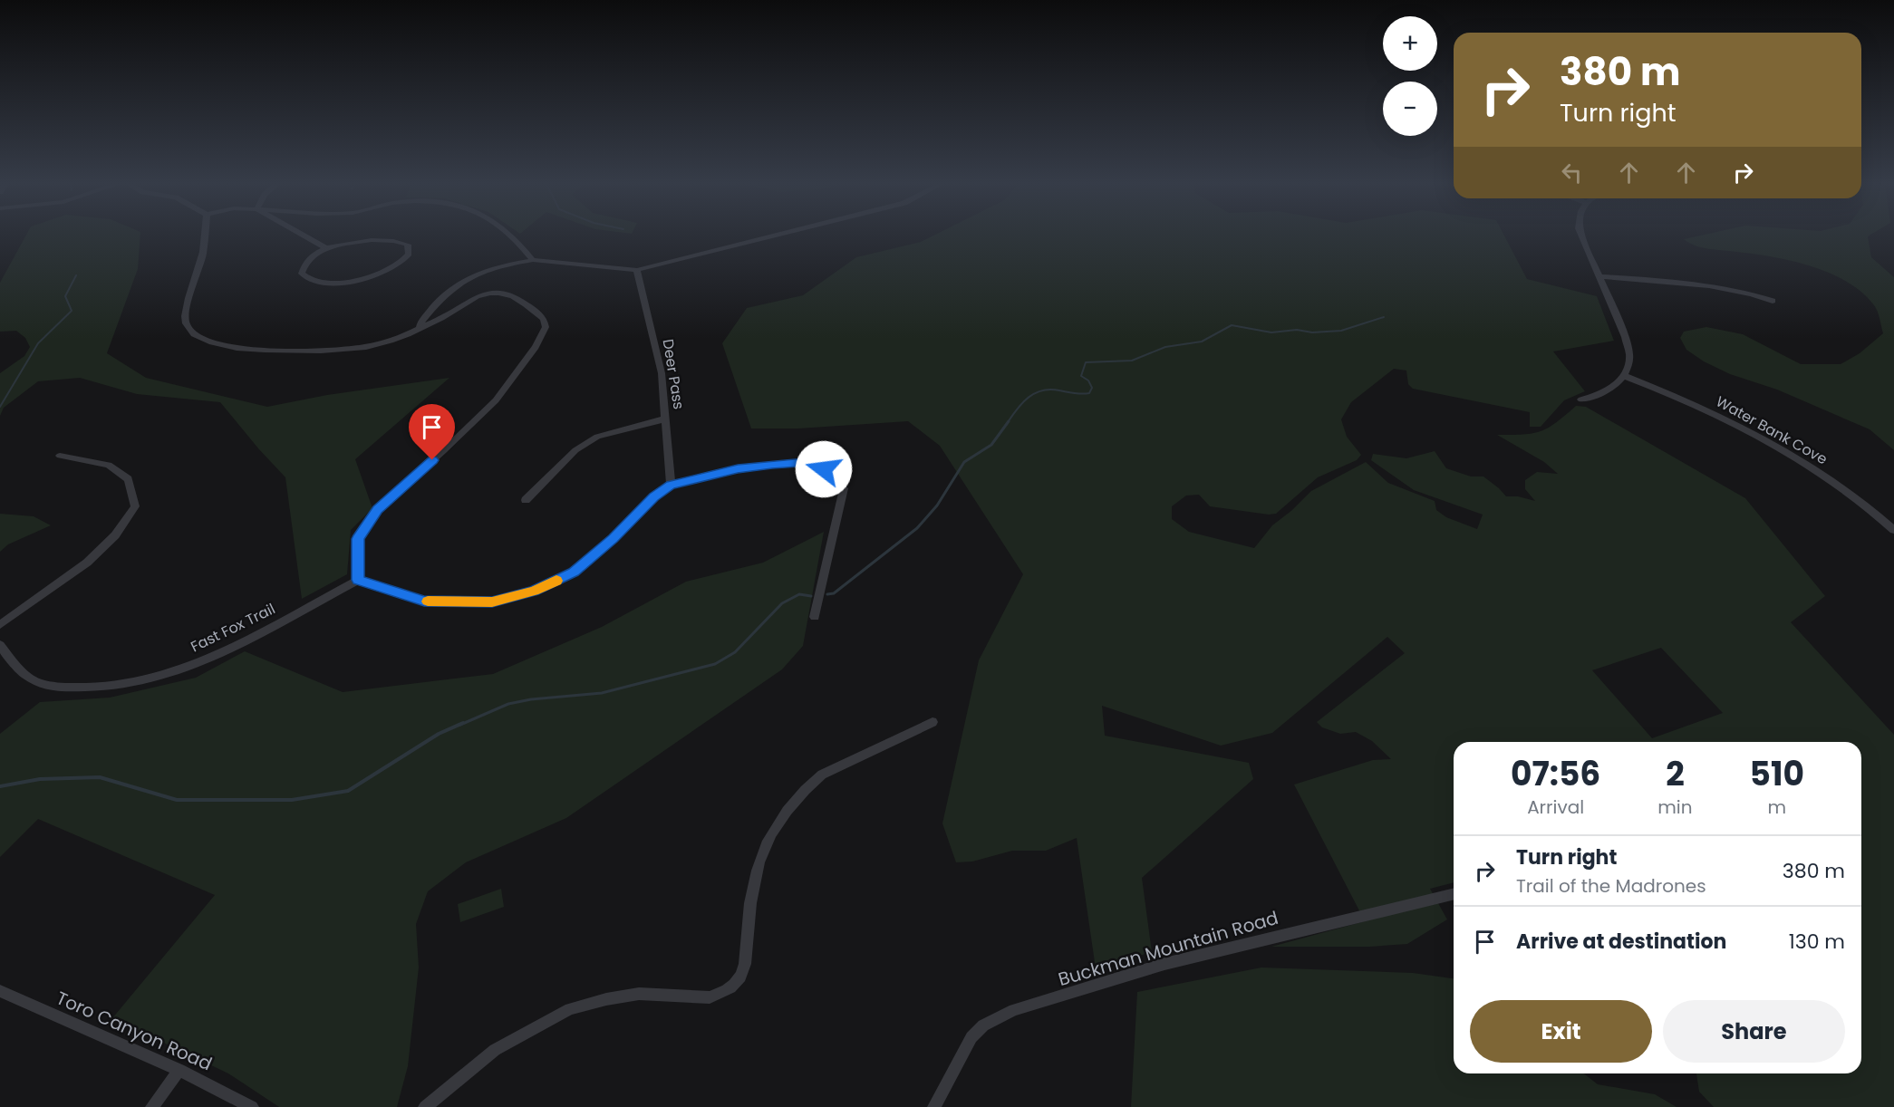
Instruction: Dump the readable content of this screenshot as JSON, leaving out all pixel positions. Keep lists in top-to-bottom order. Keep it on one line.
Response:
{"streets":{"street":["Deer Pass","Water Bank Cove","Fast Fox Trail","Buckman Mountain Road","Toro Canyon Road"]},"page":{"map_buttons":["+","−"],"turn":["380 m","Turn right"],"eta":["07:56","Arrival","2","min","510","m"],"list":[{"name":"Turn right","note":"Trail of the Madrones","value":"380 m"},{"name":"Arrive at destination","value":"130 m"}],"buttons":["Exit","Share"]}}
